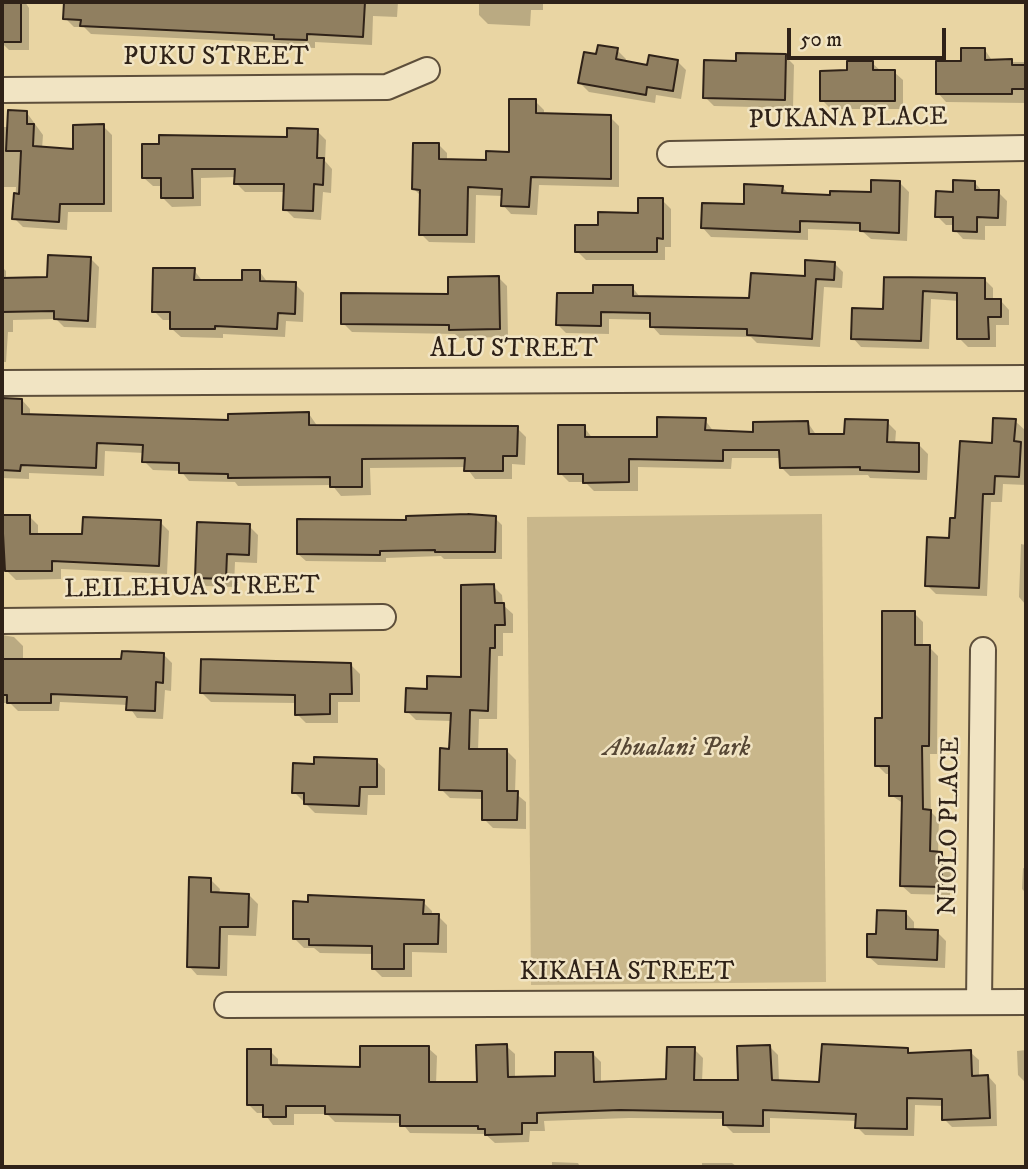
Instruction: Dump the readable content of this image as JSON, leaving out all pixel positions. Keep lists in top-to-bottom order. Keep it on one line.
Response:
{"streets":{"street":["PUKU STREET","PUKANA PLACE","ALU STREET","LEILEHUA STREET","NIOLO PLACE","KIKAHA STREET"]},"crossings":[["NIOLO PLACE","KIKAHA STREET"]],"parks":["Ahualani Park"],"scale_bar":"50 m"}
